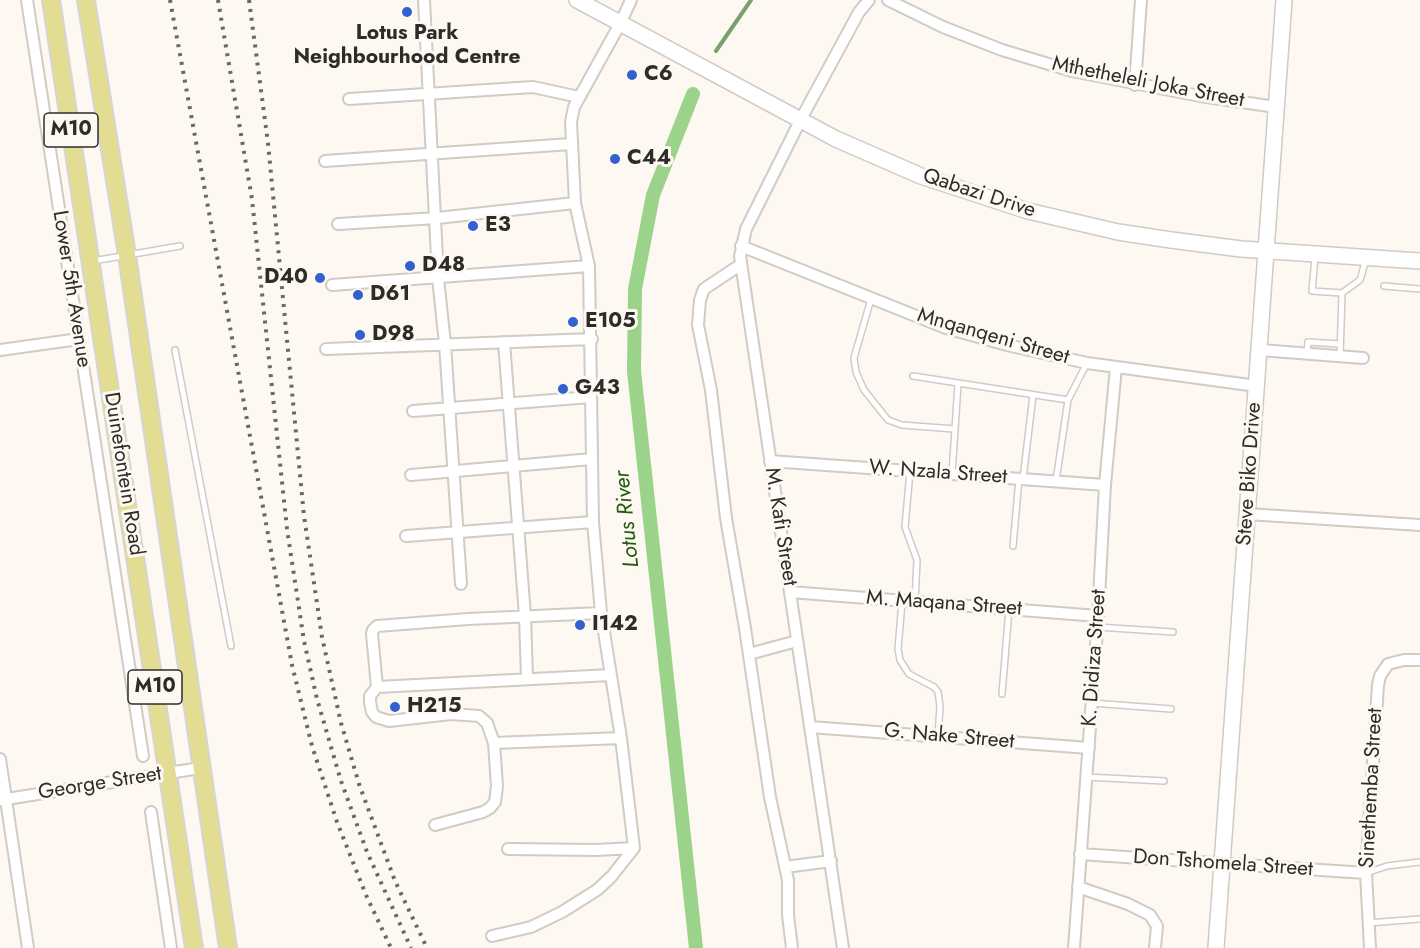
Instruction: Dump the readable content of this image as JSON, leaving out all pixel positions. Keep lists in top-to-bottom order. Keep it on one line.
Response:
{"streets":{"main road":["M10","Qabazi Drive","Duinefontein Road","Steve Biko Drive"],"street":["Mthetheleli Joka Street","Lower 5th Avenue","Mnqanqeni Street","W. Nzala Street","M. Kafi Street","M. Maqana Street","K. Didiza Street","G. Nake Street","George Street","Sinethemba Street","Don Tshomela Street"]},"crossings":[["Mthetheleli Joka Street","Steve Biko Drive"],["Qabazi Drive","Steve Biko Drive"],["Qabazi Drive","M. Kafi Street"],["Mnqanqeni Street","Steve Biko Drive"],["Mnqanqeni Street","M. Kafi Street"],["Mnqanqeni Street","K. Didiza Street"],["W. Nzala Street","M. Kafi Street"],["W. Nzala Street","K. Didiza Street"],["Duinefontein Road","George Street"],["Steve Biko Drive","Don Tshomela Street"],["M. Kafi Street","M. Maqana Street"],["M. Kafi Street","G. Nake Street"],["M. Maqana Street","K. Didiza Street"],["K. Didiza Street","G. Nake Street"],["K. Didiza Street","Don Tshomela Street"],["Sinethemba Street","Don Tshomela Street"]],"water":["Lotus River"],"places":["Lotus Park Neighbourhood Centre","C6","C44","E3","D48","D40","D61","E105","D98","G43","I142","H215"]}
